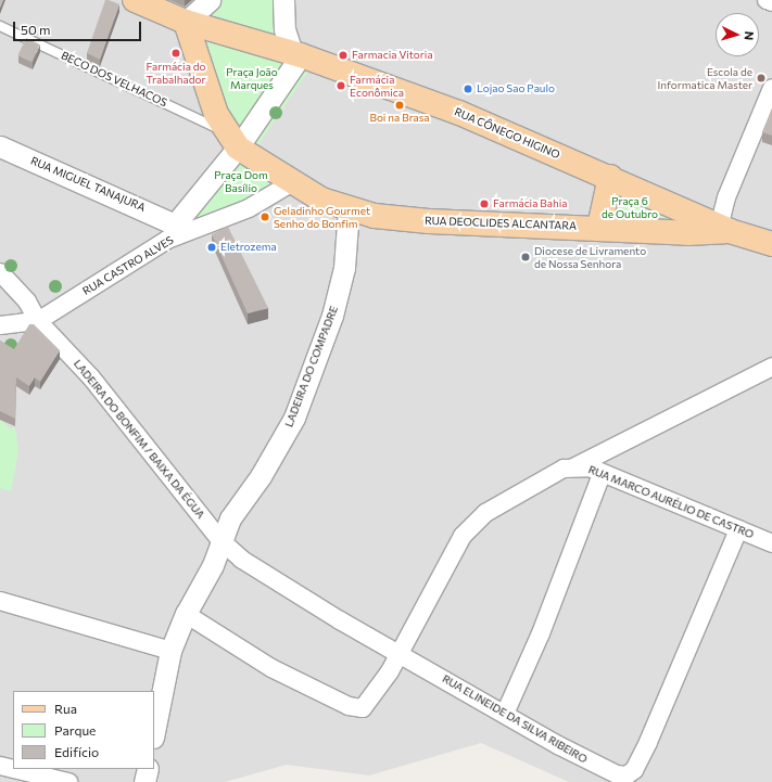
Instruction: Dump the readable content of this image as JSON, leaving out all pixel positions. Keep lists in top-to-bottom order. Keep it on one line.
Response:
{"streets":{"main road":["RUA CÔNEGO HIGINO","RUA DEOCLIDES ALCANTARA"],"street":["RUA MIGUEL TANAJURA","RUA CASTRO ALVES","LADEIRA DO COMPADRE","LADEIRA DO BONFIM / BAIXA DA ÉGUA","RUA MARCO AURÉLIO DE CASTRO","RUA ELINEIDE DA SILVA RIBEIRO"],"lane":["BECO DOS VELHACOS"]},"crossings":[["RUA CÔNEGO HIGINO","RUA DEOCLIDES ALCANTARA"],["RUA MIGUEL TANAJURA","RUA CASTRO ALVES"],["RUA DEOCLIDES ALCANTARA","RUA CASTRO ALVES"],["RUA DEOCLIDES ALCANTARA","LADEIRA DO COMPADRE"],["RUA CASTRO ALVES","LADEIRA DO BONFIM / BAIXA DA ÉGUA"],["LADEIRA DO COMPADRE","LADEIRA DO BONFIM / BAIXA DA ÉGUA"],["LADEIRA DO COMPADRE","RUA MARCO AURÉLIO DE CASTRO"],["LADEIRA DO COMPADRE","RUA ELINEIDE DA SILVA RIBEIRO"],["LADEIRA DO BONFIM / BAIXA DA ÉGUA","RUA ELINEIDE DA SILVA RIBEIRO"],["RUA MARCO AURÉLIO DE CASTRO","RUA ELINEIDE DA SILVA RIBEIRO"]],"parks":["Praça João Marques","Praça Dom Basílio","Praça 6 de Outubro"],"places":["Farmácia do Trabalhador","Farmacia Vitoria","Escola de Informatica Master","Farmácia Econômica","Lojao Sao Paulo","Boi na Brasa","Farmácia Bahia","Geladinho Gourmet Senho do Bonfim","Eletrozema","Diocese de Livramento de Nossa Senhora"],"legend":["Rua","Parque","Edifício"],"scale_bar":"50 m","north":"right"}
